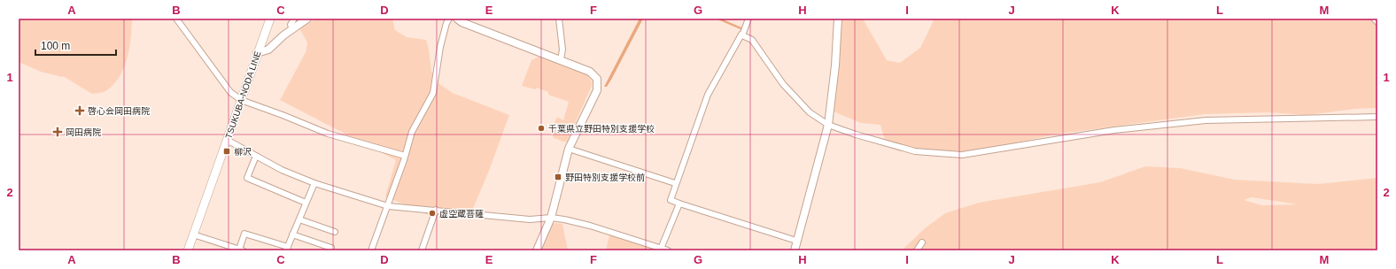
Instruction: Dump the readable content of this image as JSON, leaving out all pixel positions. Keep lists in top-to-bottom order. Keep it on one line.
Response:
{"streets":{"main road":["TSUKUBA-NODA LINE"]},"places":{"health":["啓心会岡田病院","岡田病院"],"other":["千葉県立野田特別支援学校","虚空蔵菩薩"],"transit":["柳沢","野田特別支援学校前"]},"scale_bar":"100 m","grid":{"columns":["A","B","C","D","E","F","G","H","I","J","K","L","M"],"rows":["1","2"]}}
